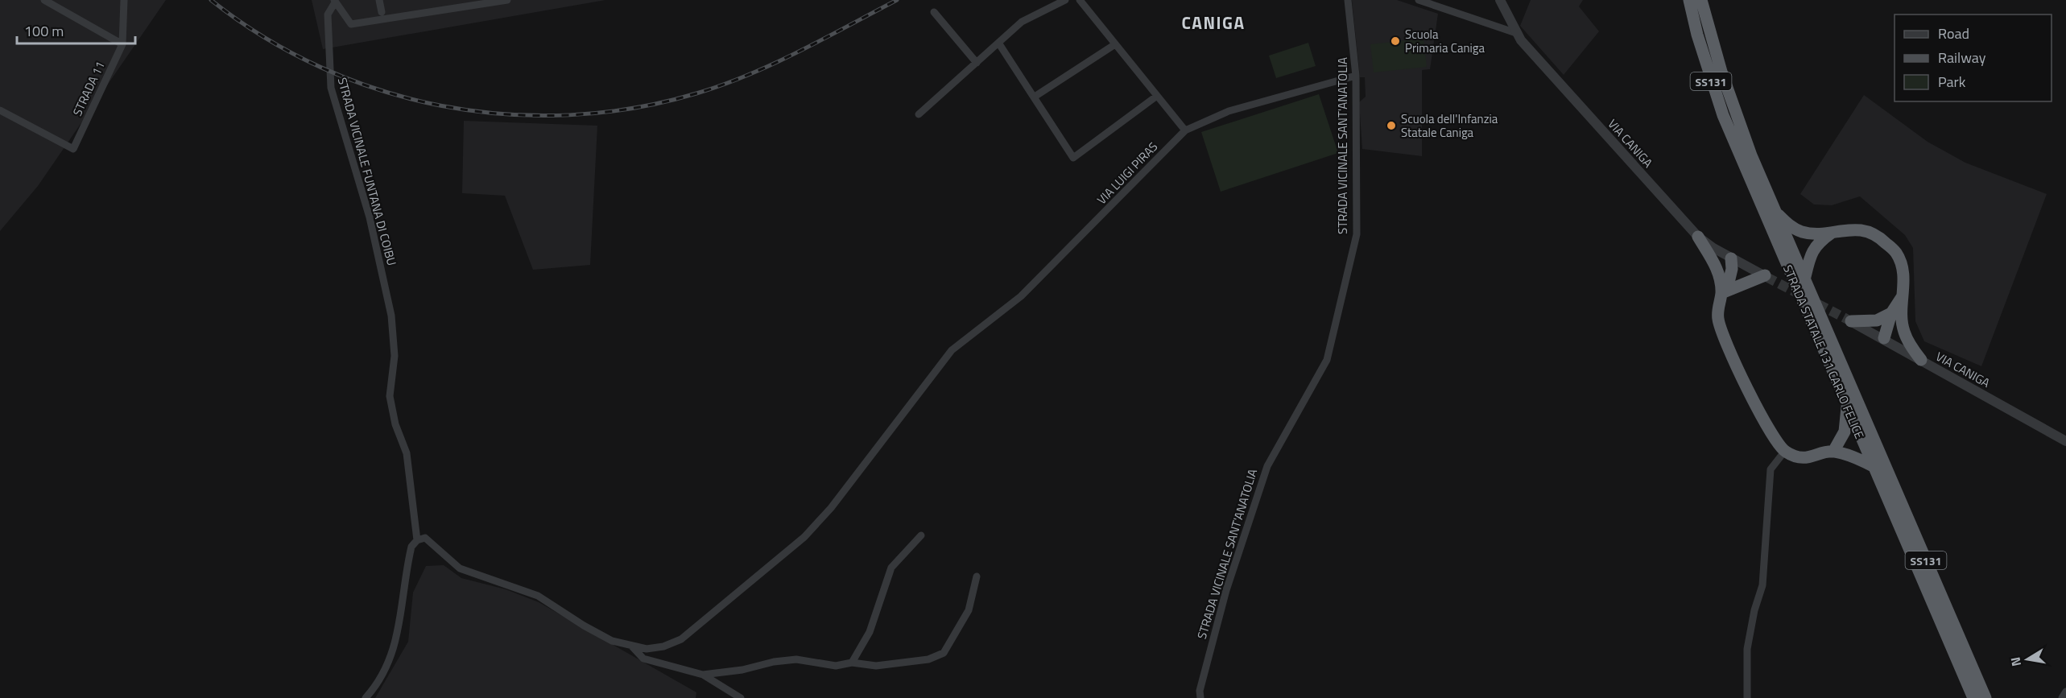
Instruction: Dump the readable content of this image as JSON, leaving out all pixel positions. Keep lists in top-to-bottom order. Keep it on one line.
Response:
{"streets":{"highway":["SS131","STRADA STATALE 131 CARLO FELICE"],"street":["STRADA 11","VIA CANIGA","STRADA VICINALE SANT'ANATOLIA","STRADA VICINALE FUNTANA DI COIBU","VIA LUIGI PIRAS"]},"crossings":[["STRADA VICINALE SANT'ANATOLIA","VIA LUIGI PIRAS"]],"districts":["CANIGA"],"places":["Scuola Primaria Caniga","Scuola dell'Infanzia Statale Caniga"],"legend":["Road","Railway","Park"],"scale_bar":"100 m","north":"left"}
